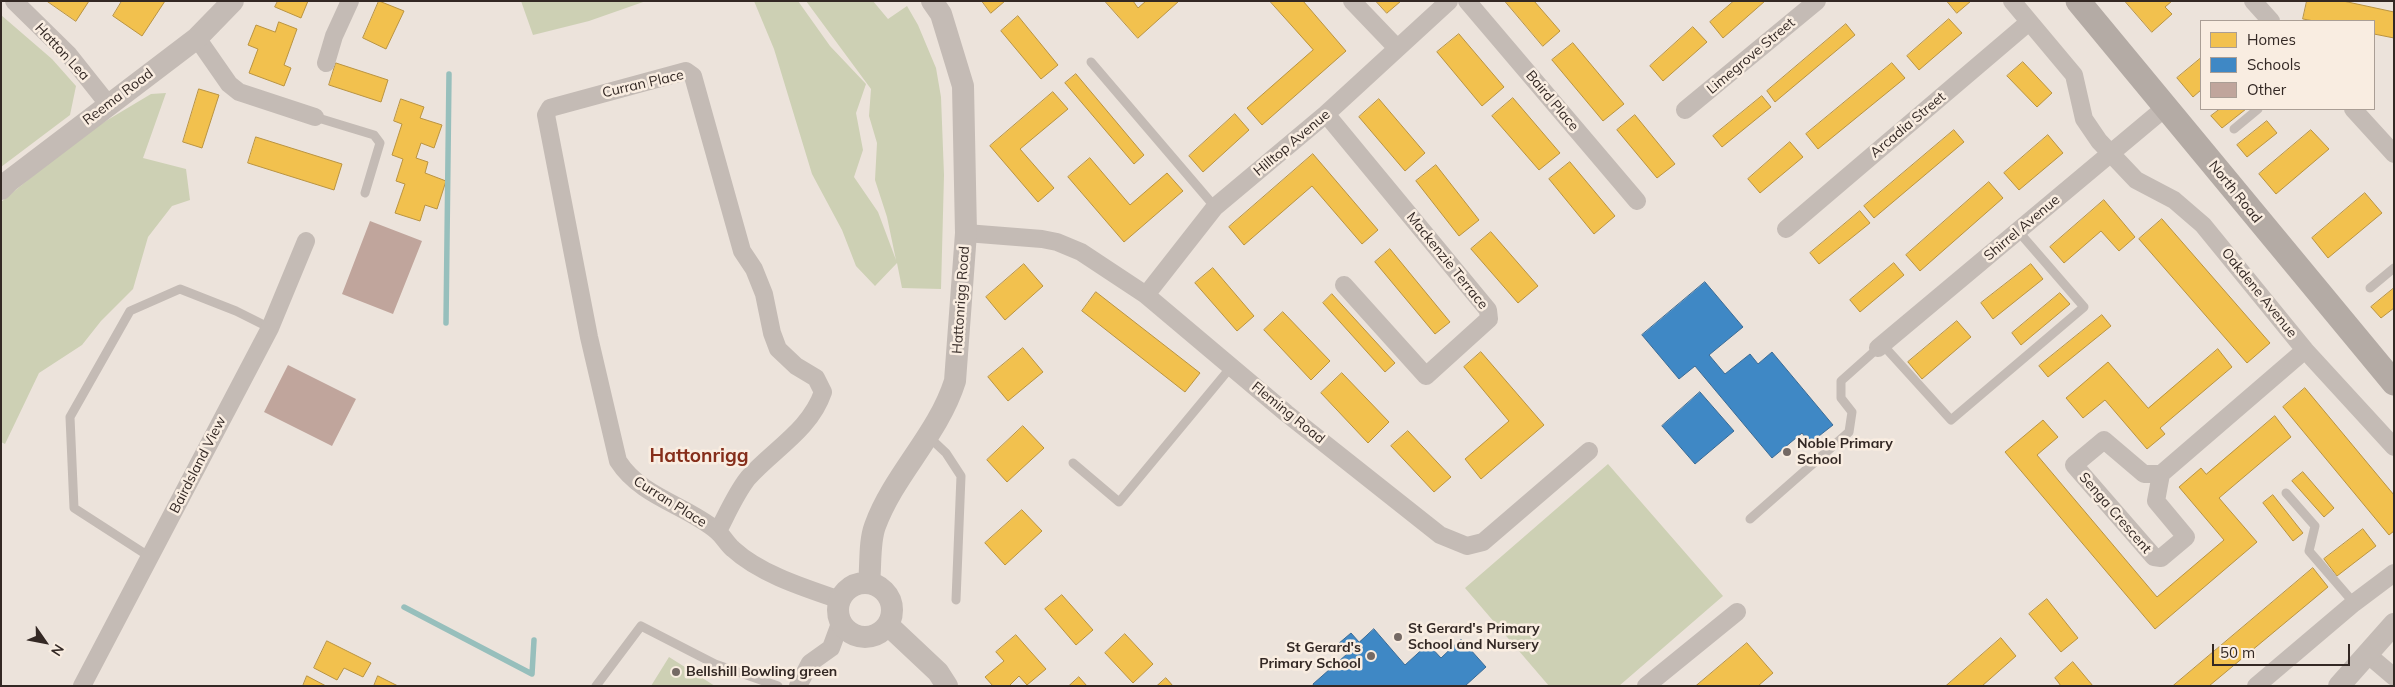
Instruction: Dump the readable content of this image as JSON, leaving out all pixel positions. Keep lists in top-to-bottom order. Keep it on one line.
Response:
{"streets":{"main road":["North Road"],"street":["Hatton Lea","Limegrove Street","Curran Place","Reema Road","Baird Place","Arcadia Street","Hilltop Avenue","Shirrel Avenue","Mackenzie Terrace","Oakdene Avenue","Hattonrigg Road","Fleming Road","Bairdsland View","Senga Crescent"]},"crossings":[["Hatton Lea","Reema Road"],["Curran Place","Hattonrigg Road"],["Arcadia Street","Oakdene Avenue"],["Hilltop Avenue","Mackenzie Terrace"],["Hilltop Avenue","Fleming Road"],["North Road","Shirrel Avenue"],["Shirrel Avenue","Oakdene Avenue"],["Hattonrigg Road","Fleming Road"]],"districts":["Hattonrigg"],"places":["Noble Primary School","St Gerard's Primary School and Nursery","St Gerard's Primary School","Bellshill Bowling green"],"legend":["Homes","Schools","Other"],"scale_bar":"50 m","north":"bottom right"}
